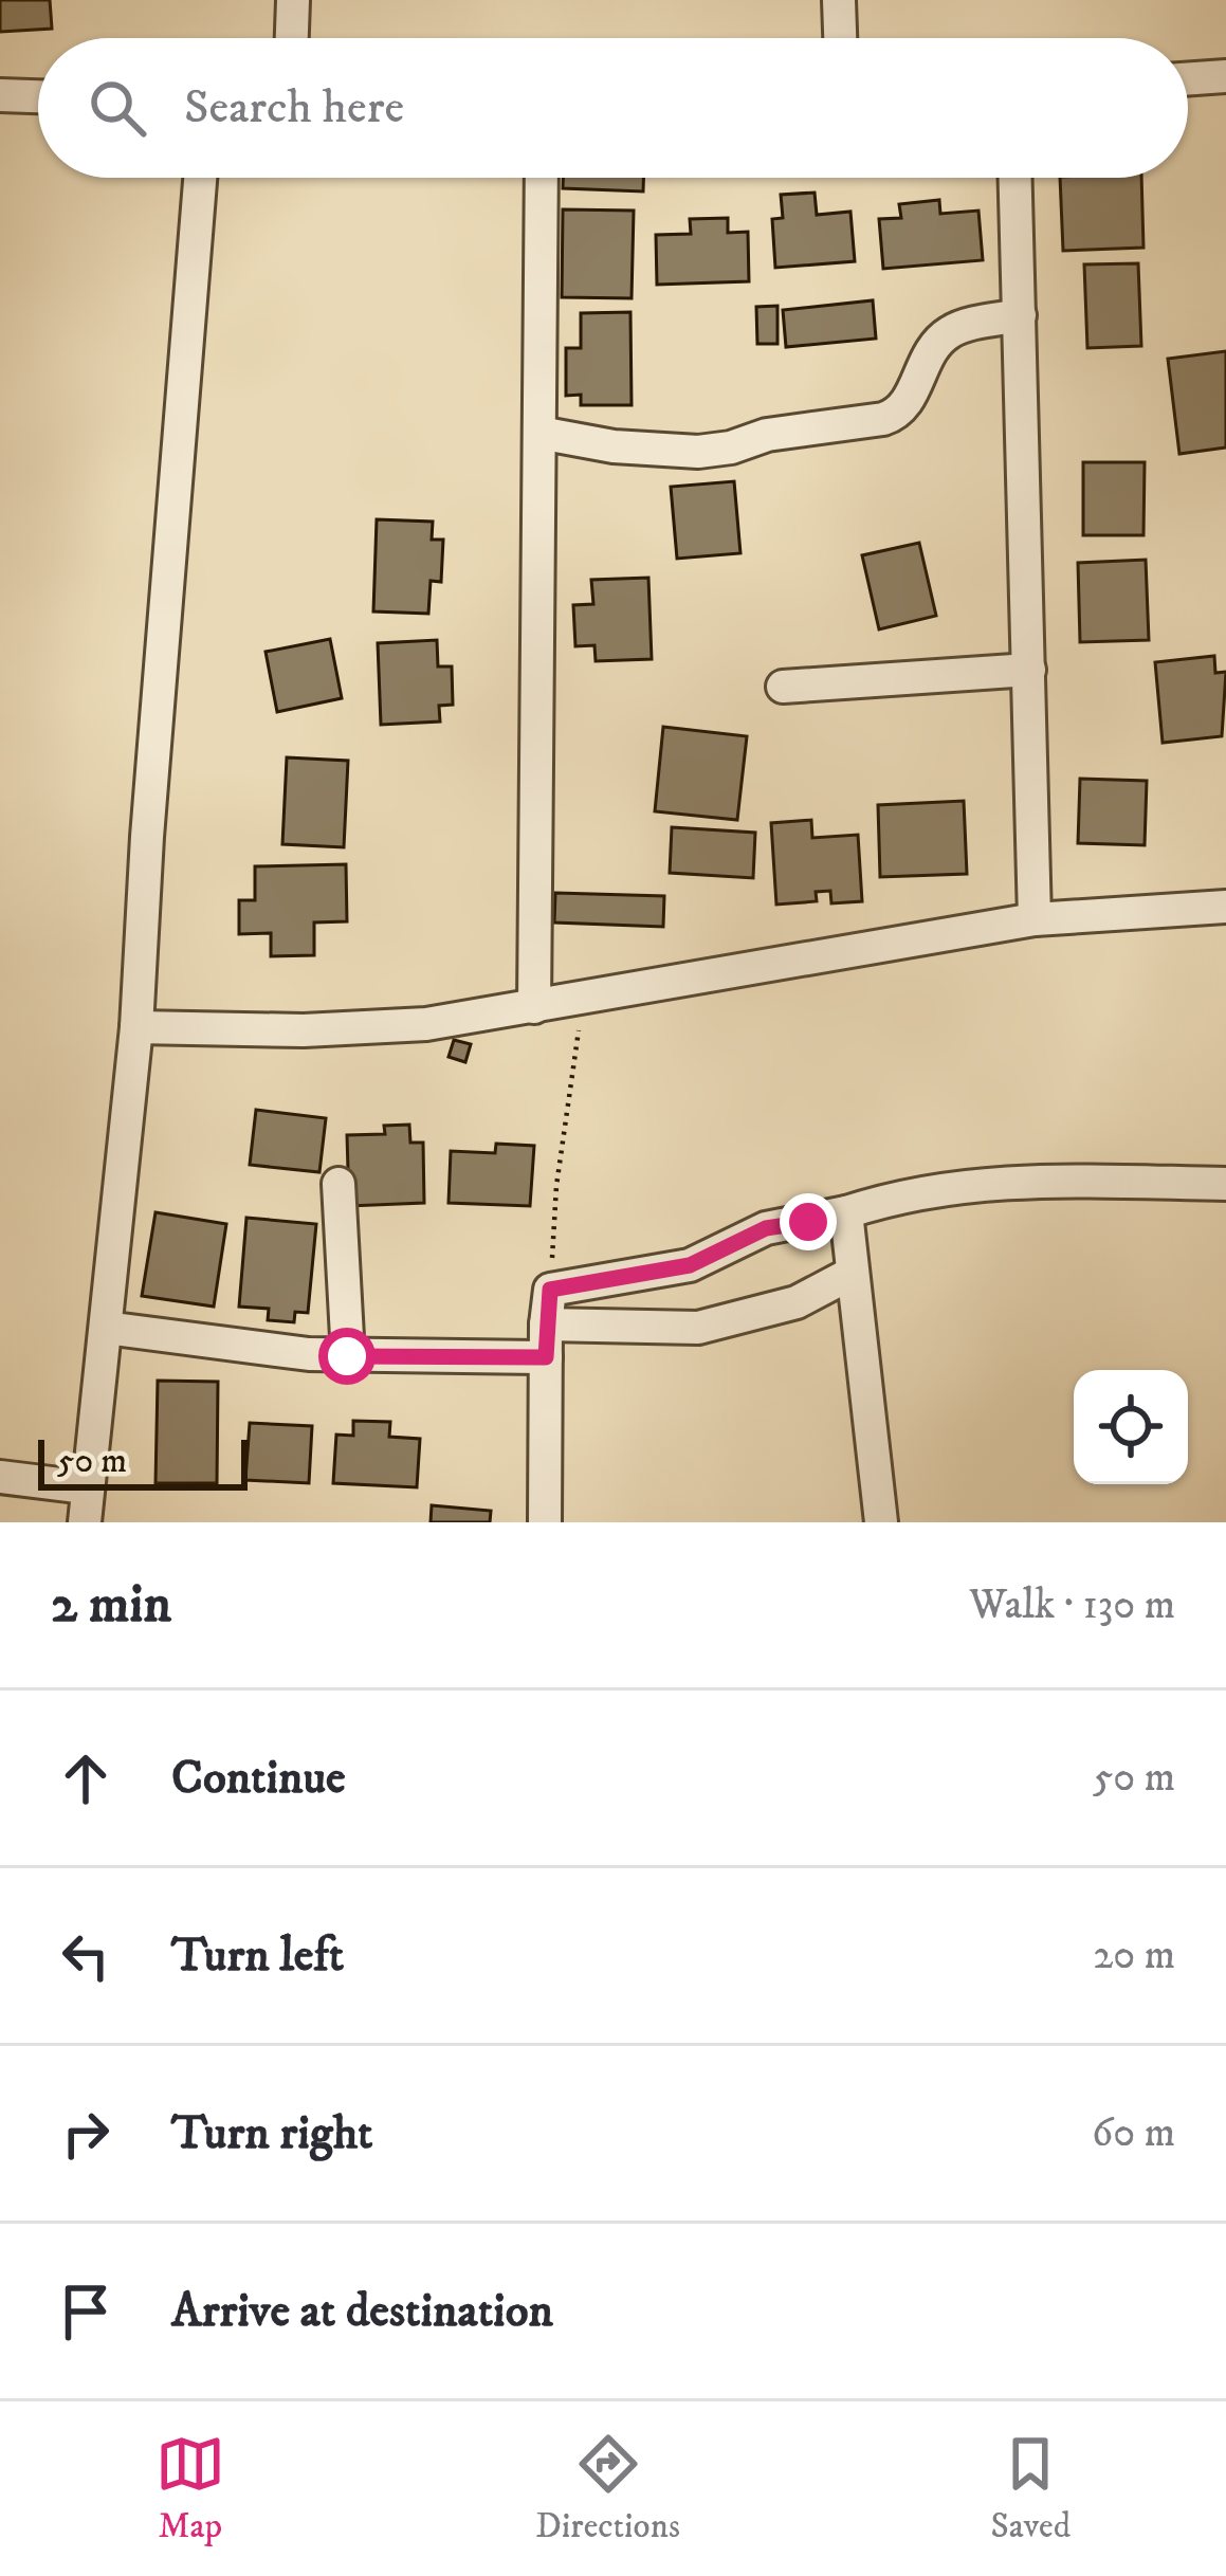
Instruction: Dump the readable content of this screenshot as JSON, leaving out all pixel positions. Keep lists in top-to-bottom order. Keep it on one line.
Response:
{"scale_bar":"50 m","page":{"search":"Search here","scale":"50 m","heading":["2 min","Walk · 130 m"],"list":[["Continue","50 m"],["Turn left","20 m"],["Turn right","60 m"],"Arrive at destination"],"nav":["Map","Directions","Saved"]}}
